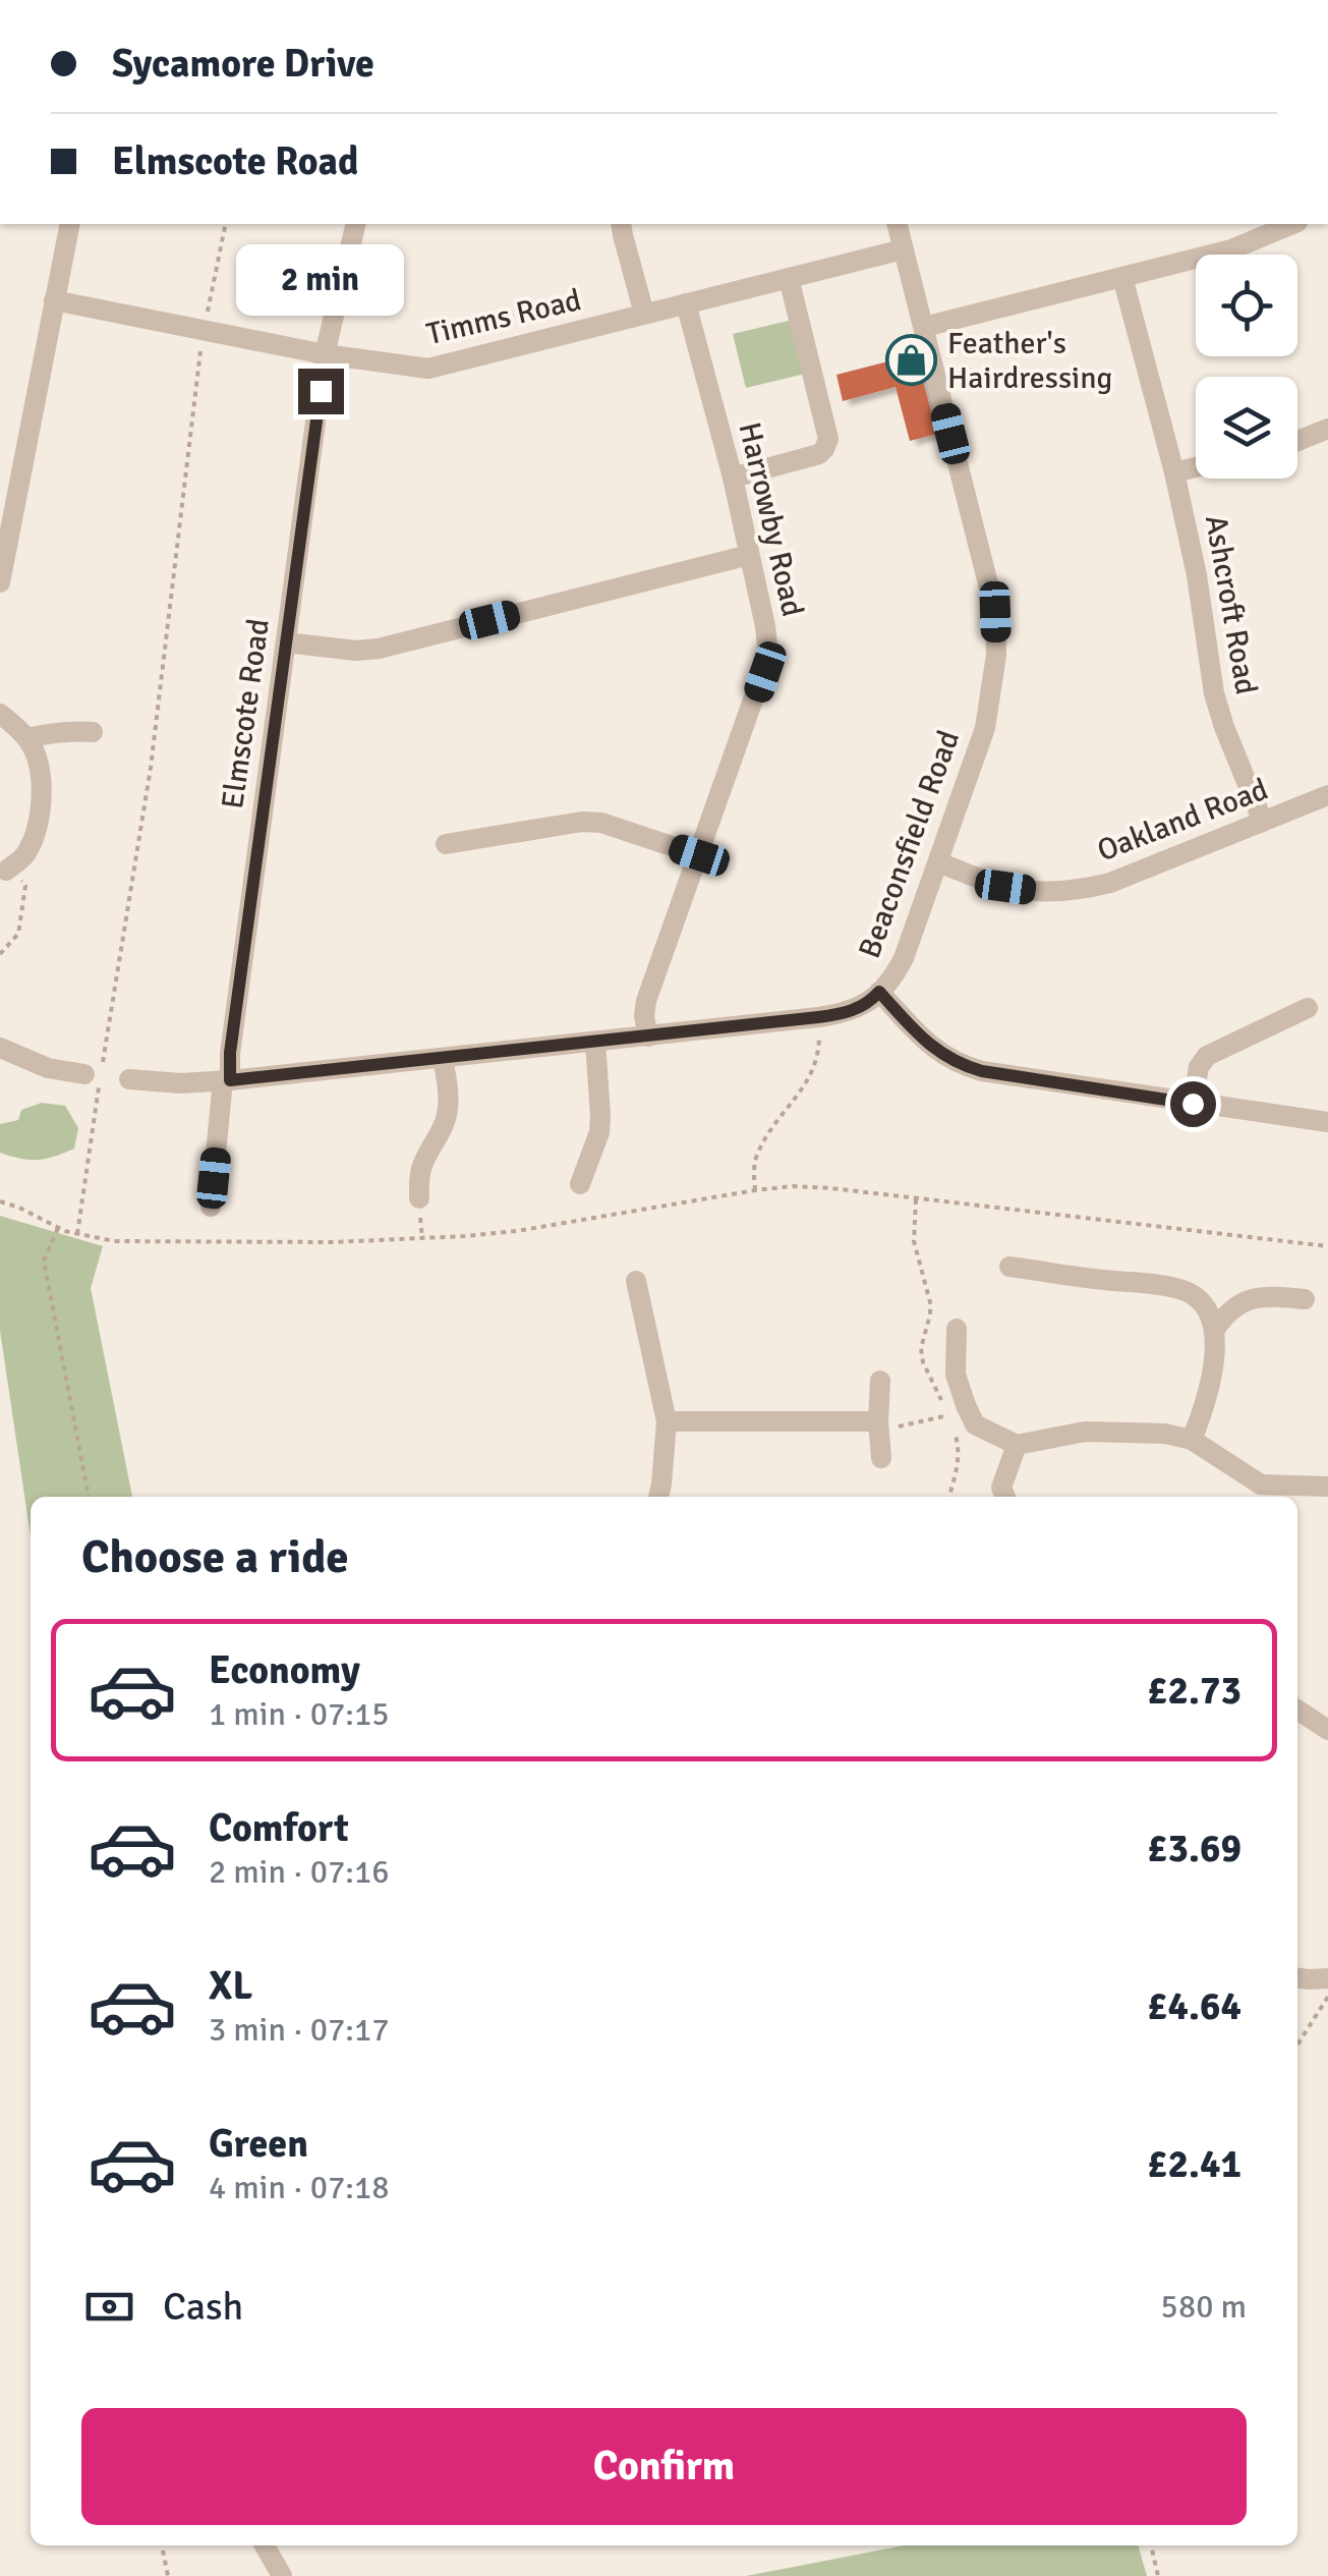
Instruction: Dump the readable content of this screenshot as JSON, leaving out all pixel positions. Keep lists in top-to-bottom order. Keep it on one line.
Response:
{"streets":{"street":["Timms Road","Harrowby Road","Ashcroft Road","Elmscote Road","Oakland Road","Beaconsfield Road"]},"crossings":[["Timms Road","Harrowby Road"],["Timms Road","Elmscote Road"],["Timms Road","Beaconsfield Road"],["Harrowby Road","Beaconsfield Road"],["Ashcroft Road","Oakland Road"],["Elmscote Road","Beaconsfield Road"],["Oakland Road","Beaconsfield Road"]],"places":{"shop":["Feather's Hairdressing"]},"page":{"banner":["Sycamore Drive","Elmscote Road"],"bubble":"2 min","heading":"Choose a ride","list":[{"name":"Economy","note":"1 min · 07:15","value":"£2.73"},{"name":"Comfort","note":"2 min · 07:16","value":"£3.69"},{"name":"XL","note":"3 min · 07:17","value":"£4.64"},{"name":"Green","note":"4 min · 07:18","value":"£2.41"}],"pay":["Cash","580 m"],"buttons":"Confirm"}}
